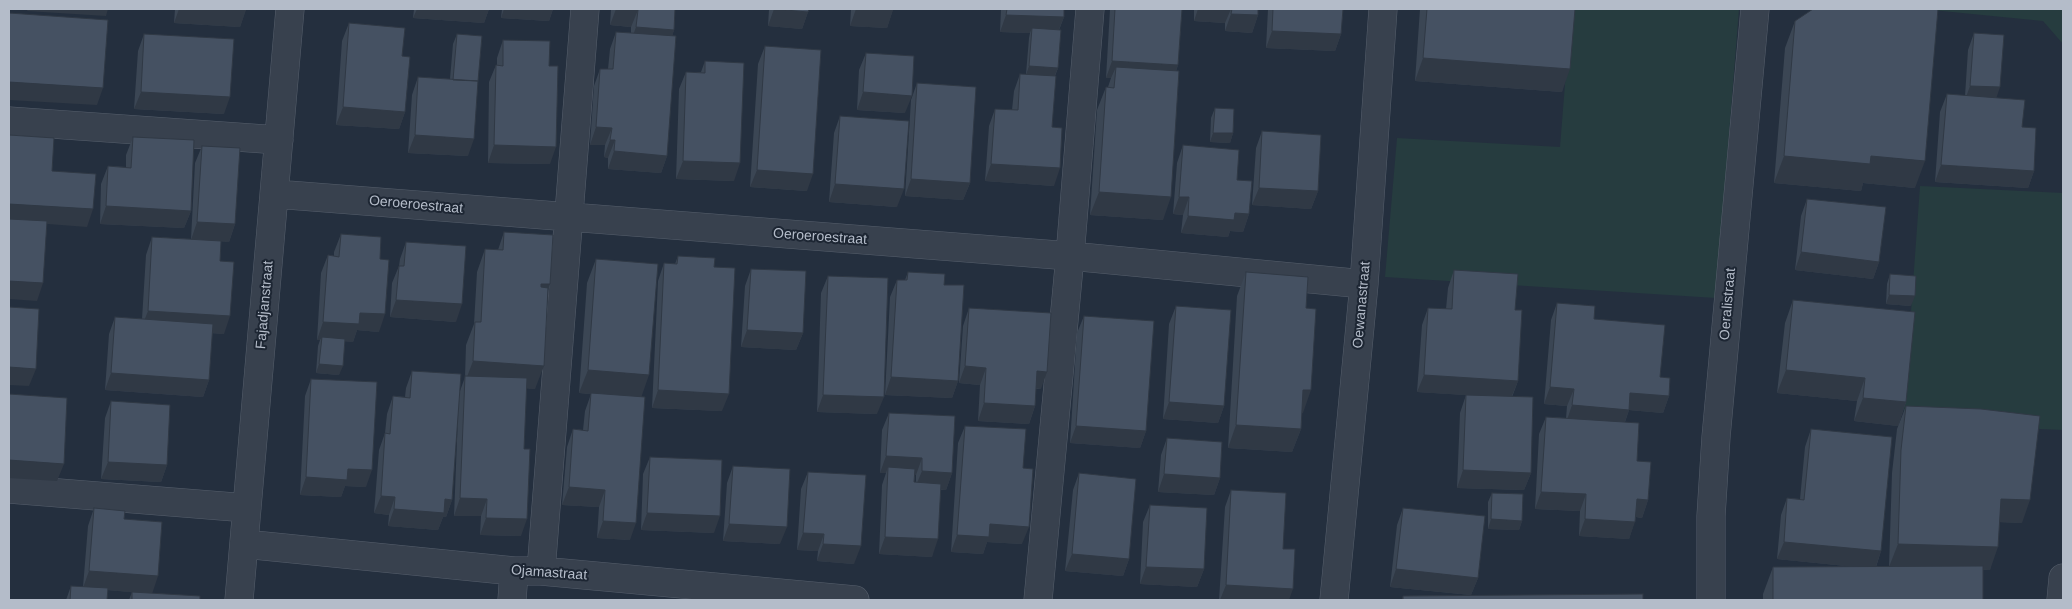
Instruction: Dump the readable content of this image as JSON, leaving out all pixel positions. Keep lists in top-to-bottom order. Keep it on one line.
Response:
{"streets":{"street":["Oeroeroestraat","Oeralistraat","Fajadjanstraat","Oewanastraat","Ojamastraat"]},"crossings":[["Oeroeroestraat","Fajadjanstraat"],["Oeroeroestraat","Oewanastraat"],["Fajadjanstraat","Ojamastraat"]]}
